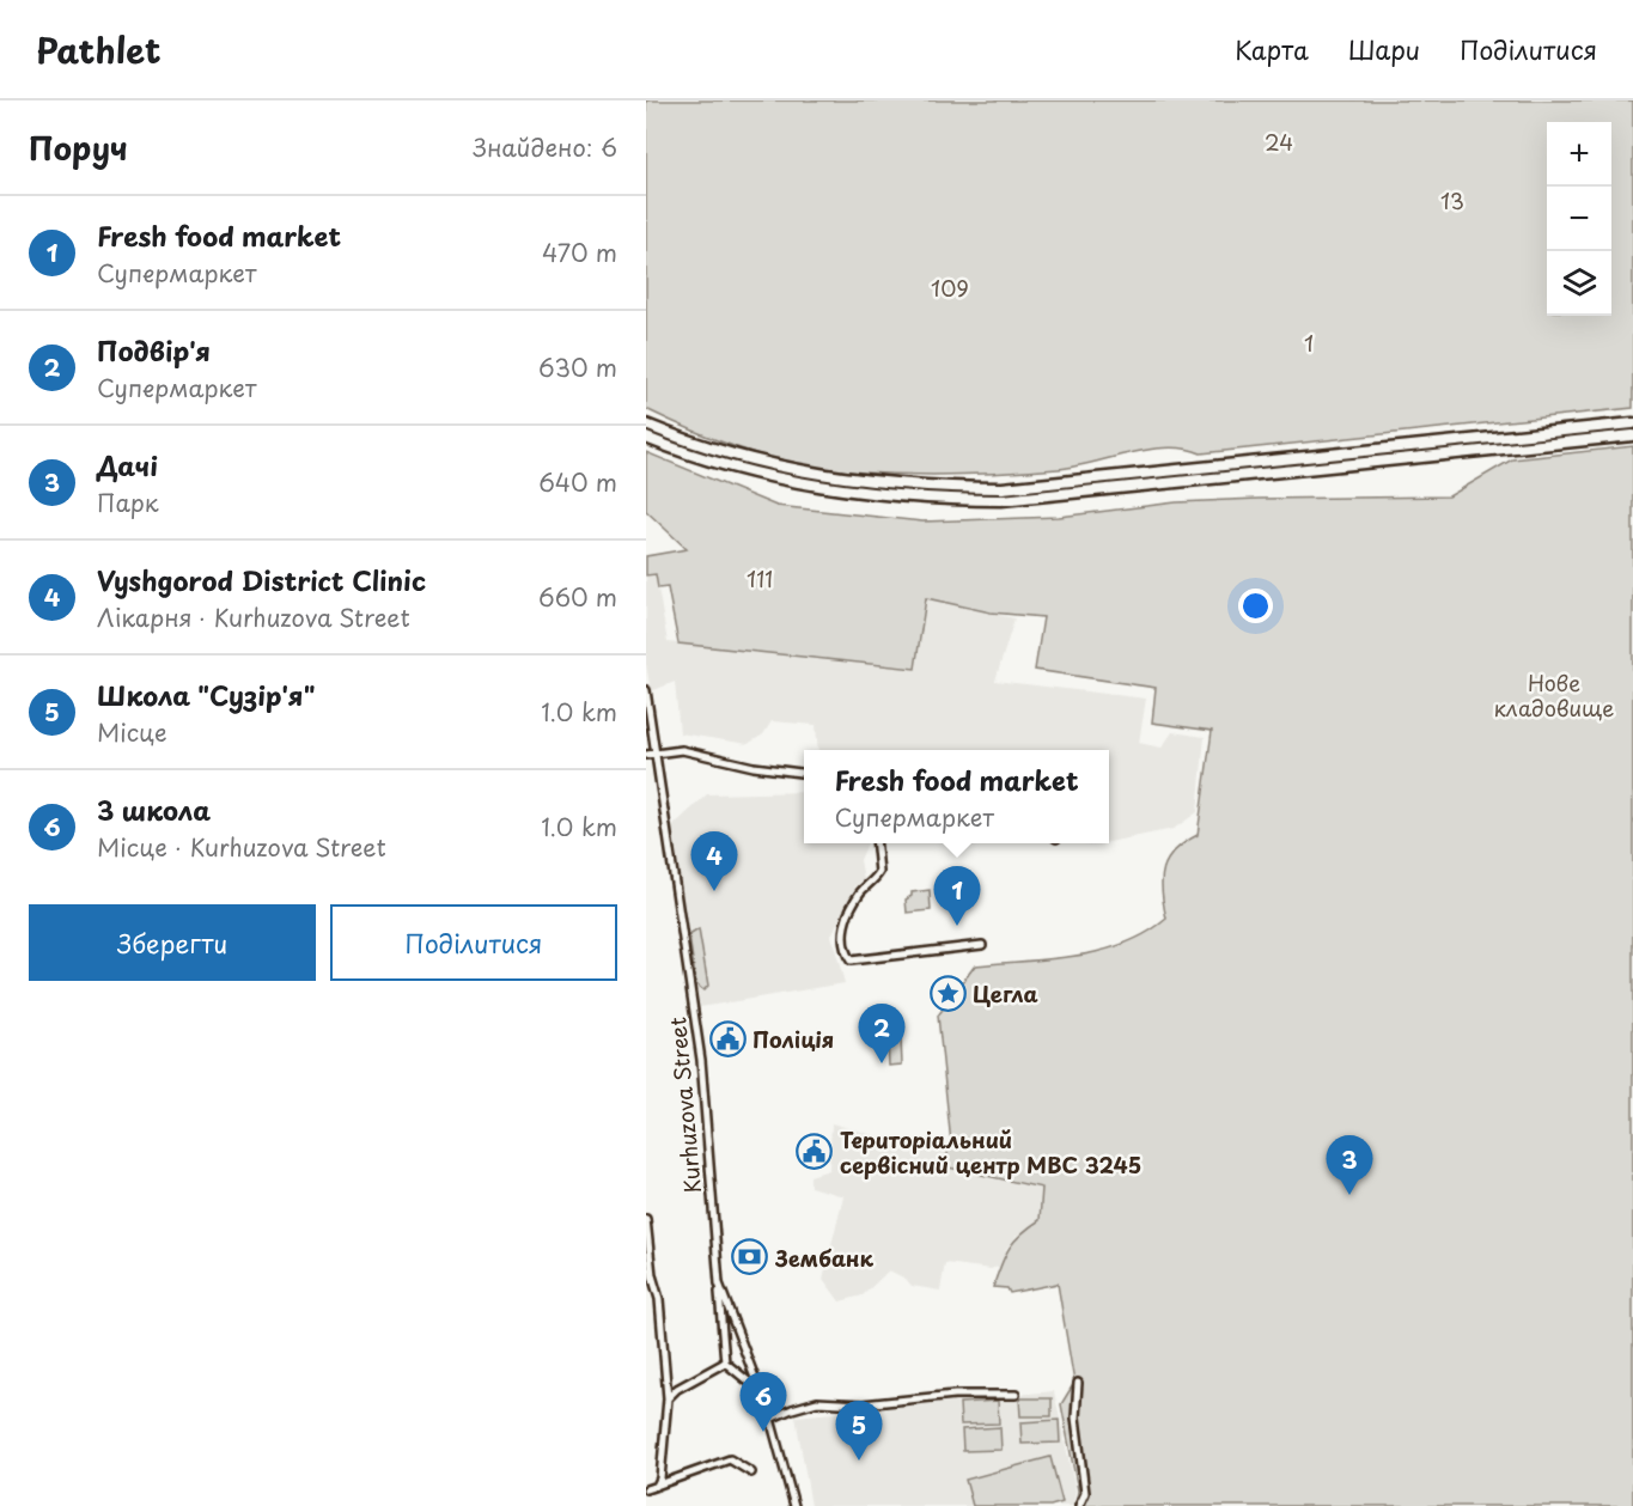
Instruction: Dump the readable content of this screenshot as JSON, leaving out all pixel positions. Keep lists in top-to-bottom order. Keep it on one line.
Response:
{"streets":{"street":["Kurhuzova Street"]},"parks":["24","13","109","1","111","Нове кладовище"],"places":{"place":["Цегла"],"public building":["Поліція","Територіальний сервісний центр МВС 3245"],"bank":["Зембанк"]},"page":{"header":"Pathlet","nav":["Карта","Шари","Поділитися"],"heading":["Поруч","Знайдено: 6"],"map_buttons":["+","−"],"list":[{"mark":"1","name":"Fresh food market","note":"Супермаркет","value":"470 m"},{"mark":"2","name":"Подвір'я","note":"Супермаркет","value":"630 m"},{"mark":"3","name":"Дачі","note":"Парк","value":"640 m"},{"mark":"4","name":"Vyshgorod District Clinic","note":"Лікарня · Kurhuzova Street","value":"660 m"},{"mark":"5","name":"Школа \"Сузір'я\"","note":"Місце","value":"1.0 km"},{"mark":"6","name":"3 школа","note":"Місце · Kurhuzova Street","value":"1.0 km"}],"popup":["Fresh food market","Супермаркет"],"pins":["4","1","2","3","6","5"],"buttons":["Зберегти","Поділитися"]}}
